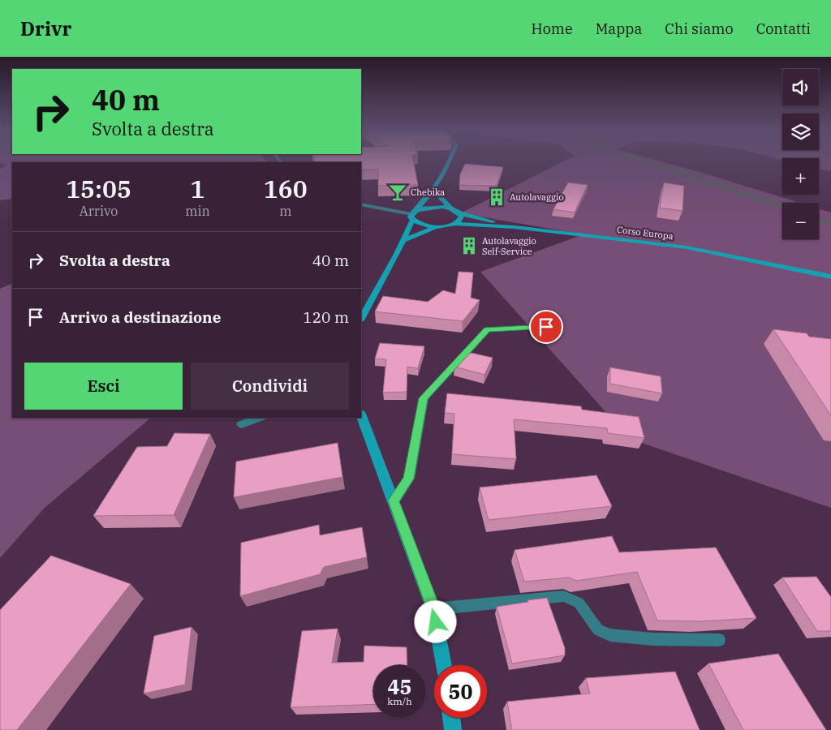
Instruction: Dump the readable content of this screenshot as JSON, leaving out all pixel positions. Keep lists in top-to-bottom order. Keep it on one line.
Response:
{"streets":{"main road":["Corso Europa"]},"places":{"bar":["Chebika"],"building":["Autolavaggio","Autolavaggio Self-Service"]},"page":{"header":"Drivr","nav":["Home","Mappa","Chi siamo","Contatti"],"map_buttons":["+","−"],"turn":["40 m","Svolta a destra"],"eta":["15:05","Arrivo","1","min","160","m"],"list":[{"name":"Svolta a destra","value":"40 m"},{"name":"Arrivo a destinazione","value":"120 m"}],"buttons":["Esci","Condividi"],"speed":"45 km/h","limit":"50"}}
